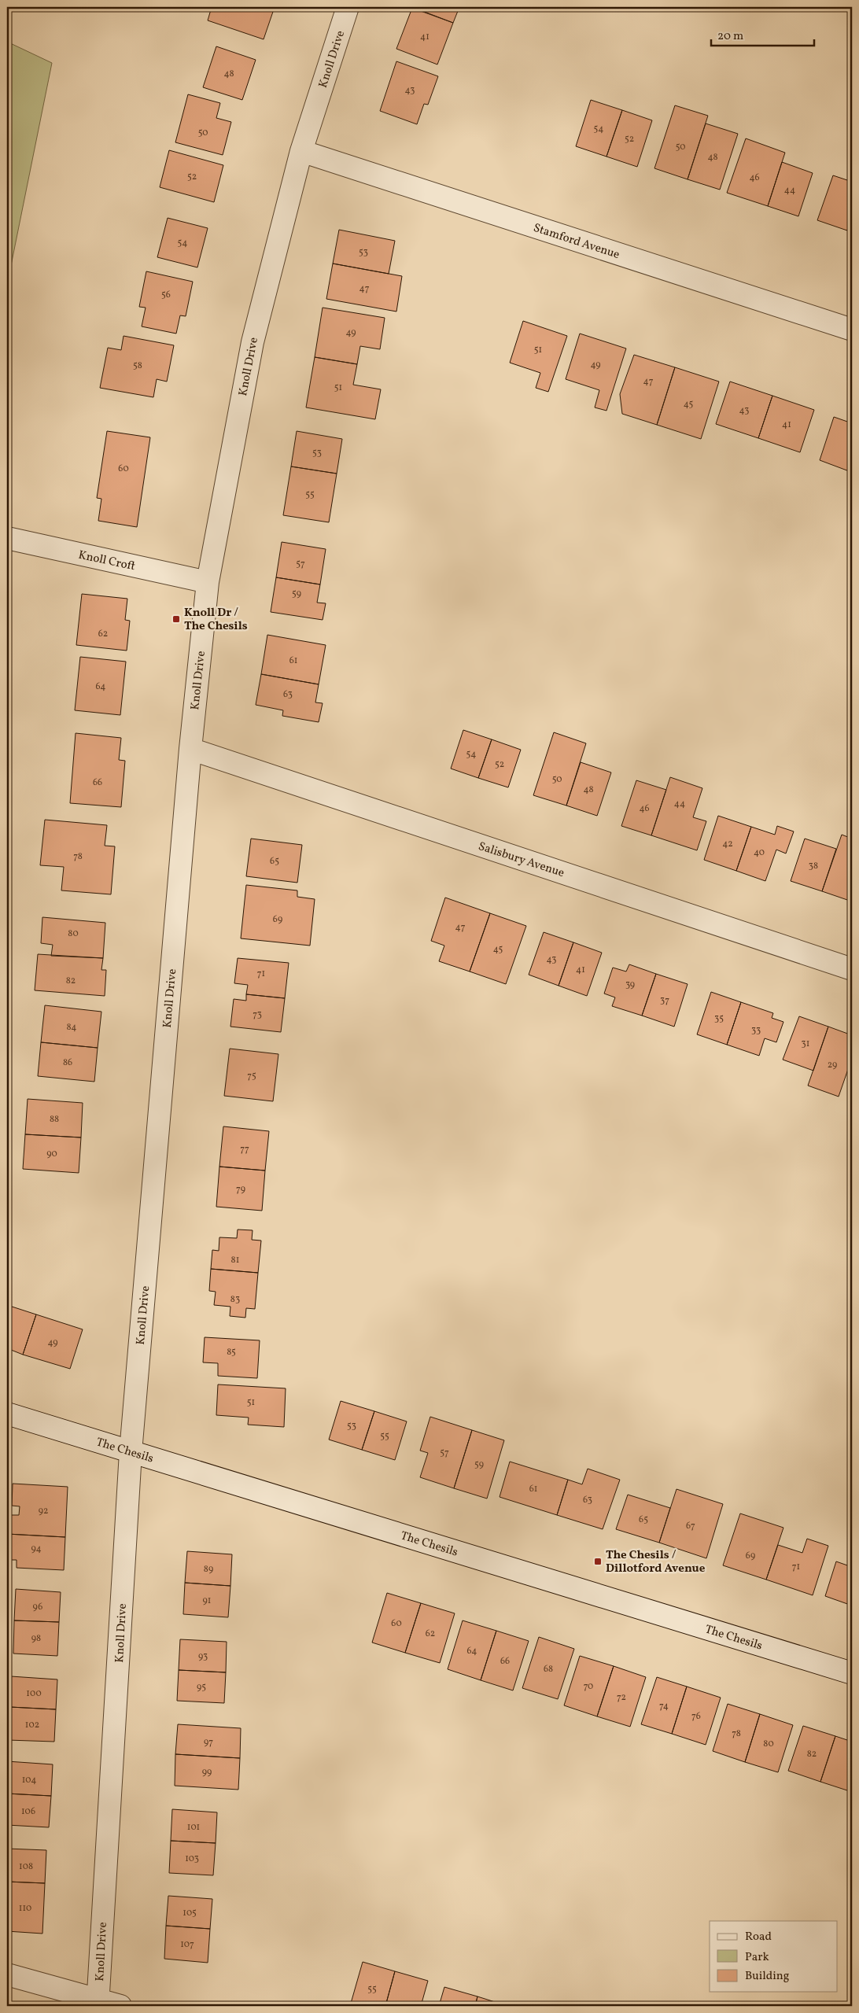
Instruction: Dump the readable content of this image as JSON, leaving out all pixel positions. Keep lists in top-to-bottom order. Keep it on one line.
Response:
{"streets":{"street":["Knoll Drive","Stamford Avenue","Knoll Croft","Salisbury Avenue","The Chesils"]},"crossings":[["Knoll Drive","Stamford Avenue"],["Knoll Drive","Knoll Croft"],["Knoll Drive","Salisbury Avenue"],["Knoll Drive","The Chesils"]],"places":{"transit":["Knoll Dr / The Chesils","The Chesils / Dillotford Avenue"]},"house_numbers":["41","48","43","54","50","52","50","48","52","46","44","54","53","47","56","49","51","49","58","47","51","45","43","41","53","60","55","57","59","62","61","64","63","54","52","50","66","48","44","46","42","40","78","65","38","69","47","80","45","43","41","71","82","39","37","73","35","84","33","31","86","29","75","88","77","90","79","81","83","49","85","51","53","55","57","59","61","63","92","65","67","94","69","71","89","91","96","60","62","98","64","93","66","68","70","95","100","72","74","76","102","78","97","80","82","99","104","106","101","103","108","110","105","107","55"],"legend":["Road","Park","Building"],"scale_bar":"20 m"}
